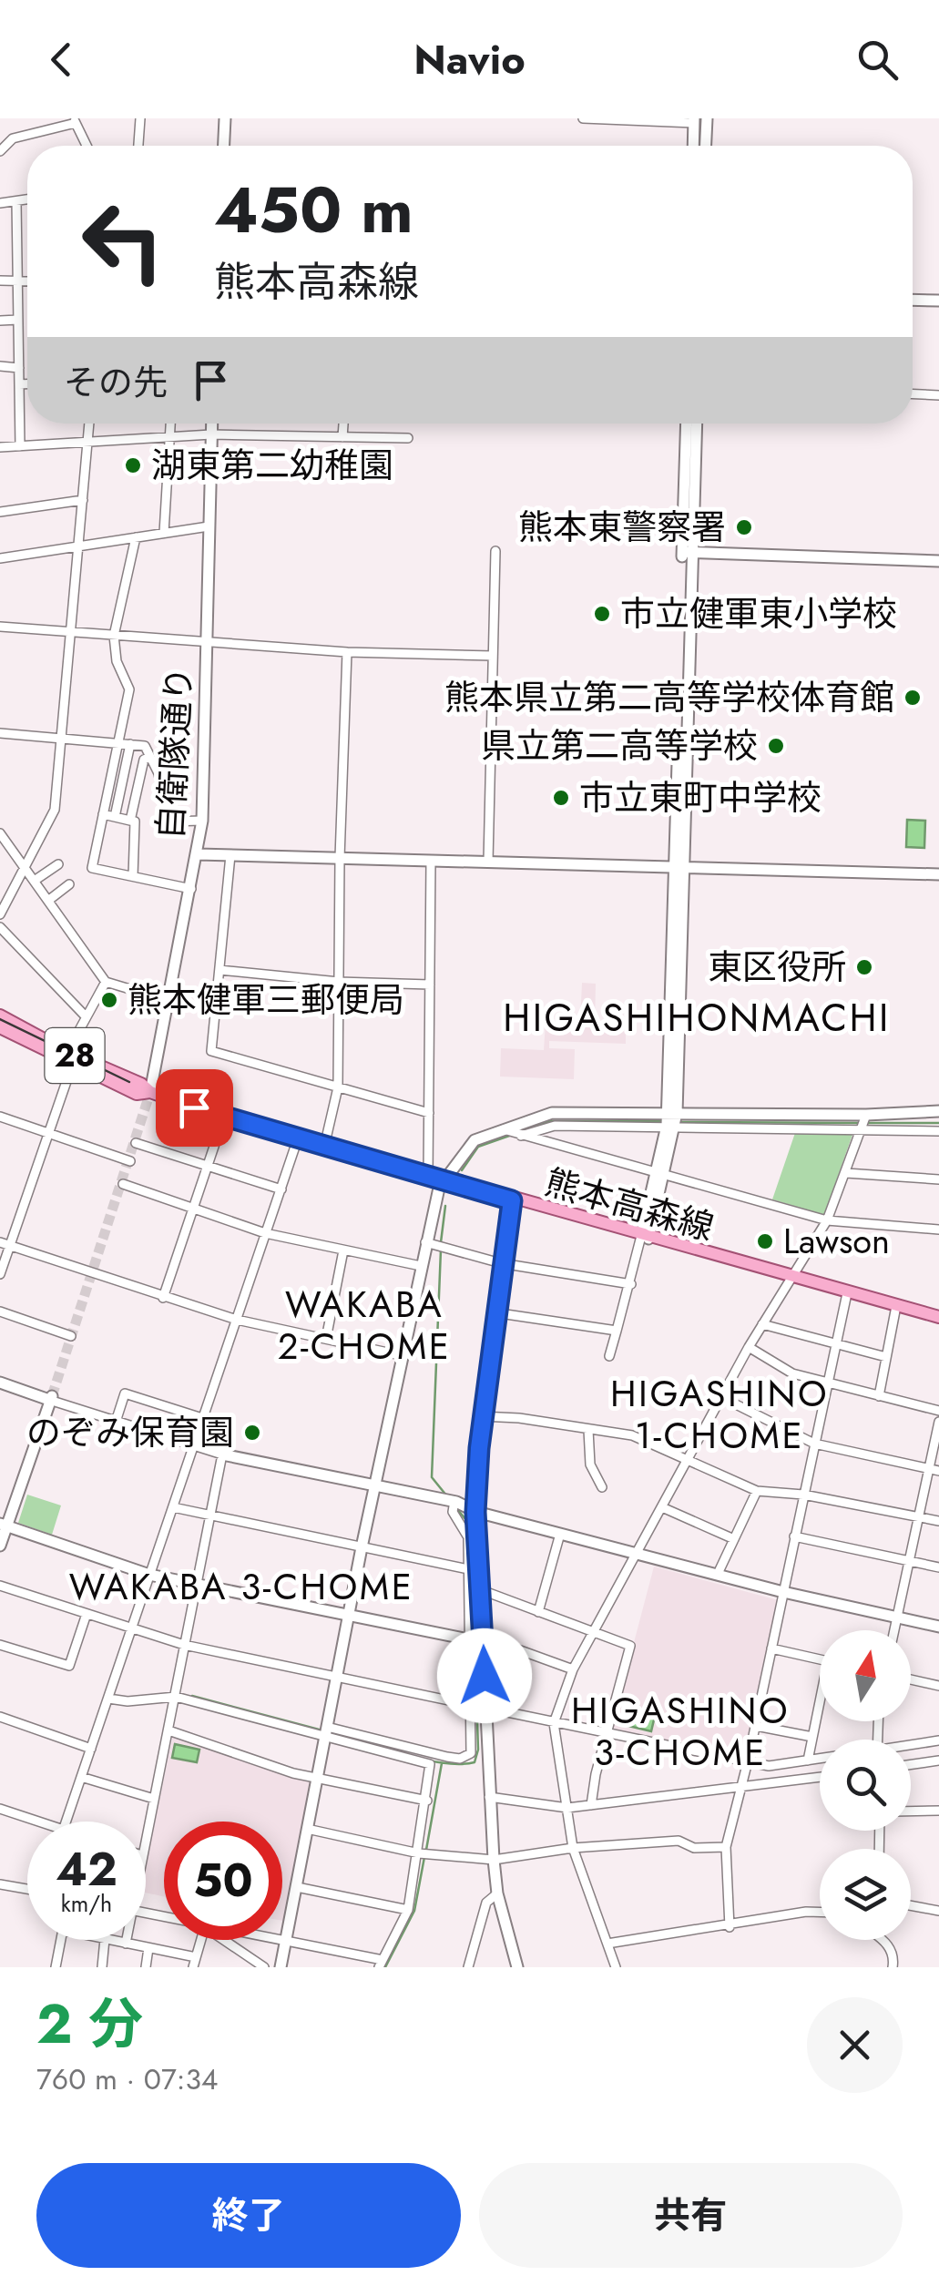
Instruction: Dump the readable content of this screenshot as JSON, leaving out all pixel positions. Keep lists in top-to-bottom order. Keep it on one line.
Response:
{"streets":{"main road":["28","熊本高森線"],"street":["自衛隊通り"]},"crossings":[["自衛隊通り","熊本高森線"]],"districts":["HIGASHIHONMACHI","WAKABA 2-CHOME","HIGASHINO 1-CHOME","WAKABA 3-CHOME","HIGASHINO 3-CHOME"],"places":["湖東第二幼稚園","熊本東警察署","市立健軍東小学校","熊本県立第二高等学校体育館","県立第二高等学校","市立東町中学校","東区役所","熊本健軍三郵便局","Lawson","のぞみ保育園"],"north":"top","page":{"header":"Navio","turn":["450 m","熊本高森線"],"then":"その先","speed":"42 km/h","limit":"50","heading":["2 分","760 m · 07:34"],"buttons":["終了","共有"]}}
